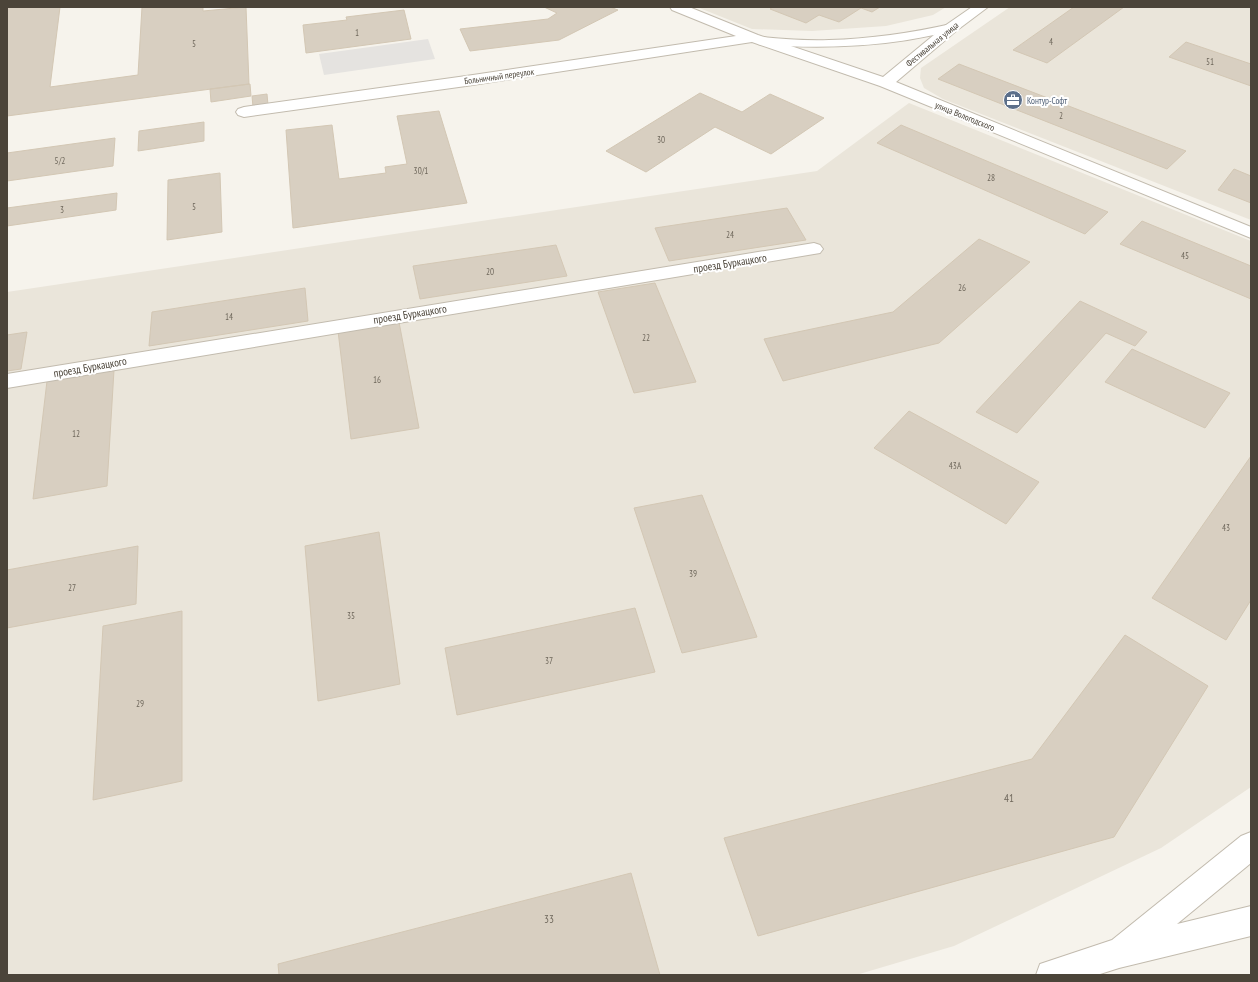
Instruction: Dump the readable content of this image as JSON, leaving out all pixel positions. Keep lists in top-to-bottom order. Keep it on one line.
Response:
{"streets":{"street":["Фестивальная улица","Больничный переулок","улица Вологодского","проезд Буркацкого"]},"crossings":[["Фестивальная улица","улица Вологодского"],["Больничный переулок","улица Вологодского"]],"places":{"office":["Контур-Софт"]},"house_numbers":["1","4","5","51","2","30","5/2","30/1","28","5","3","24","45","20","26","14","22","16","12","43А","43","39","27","35","37","29","41","33"]}
